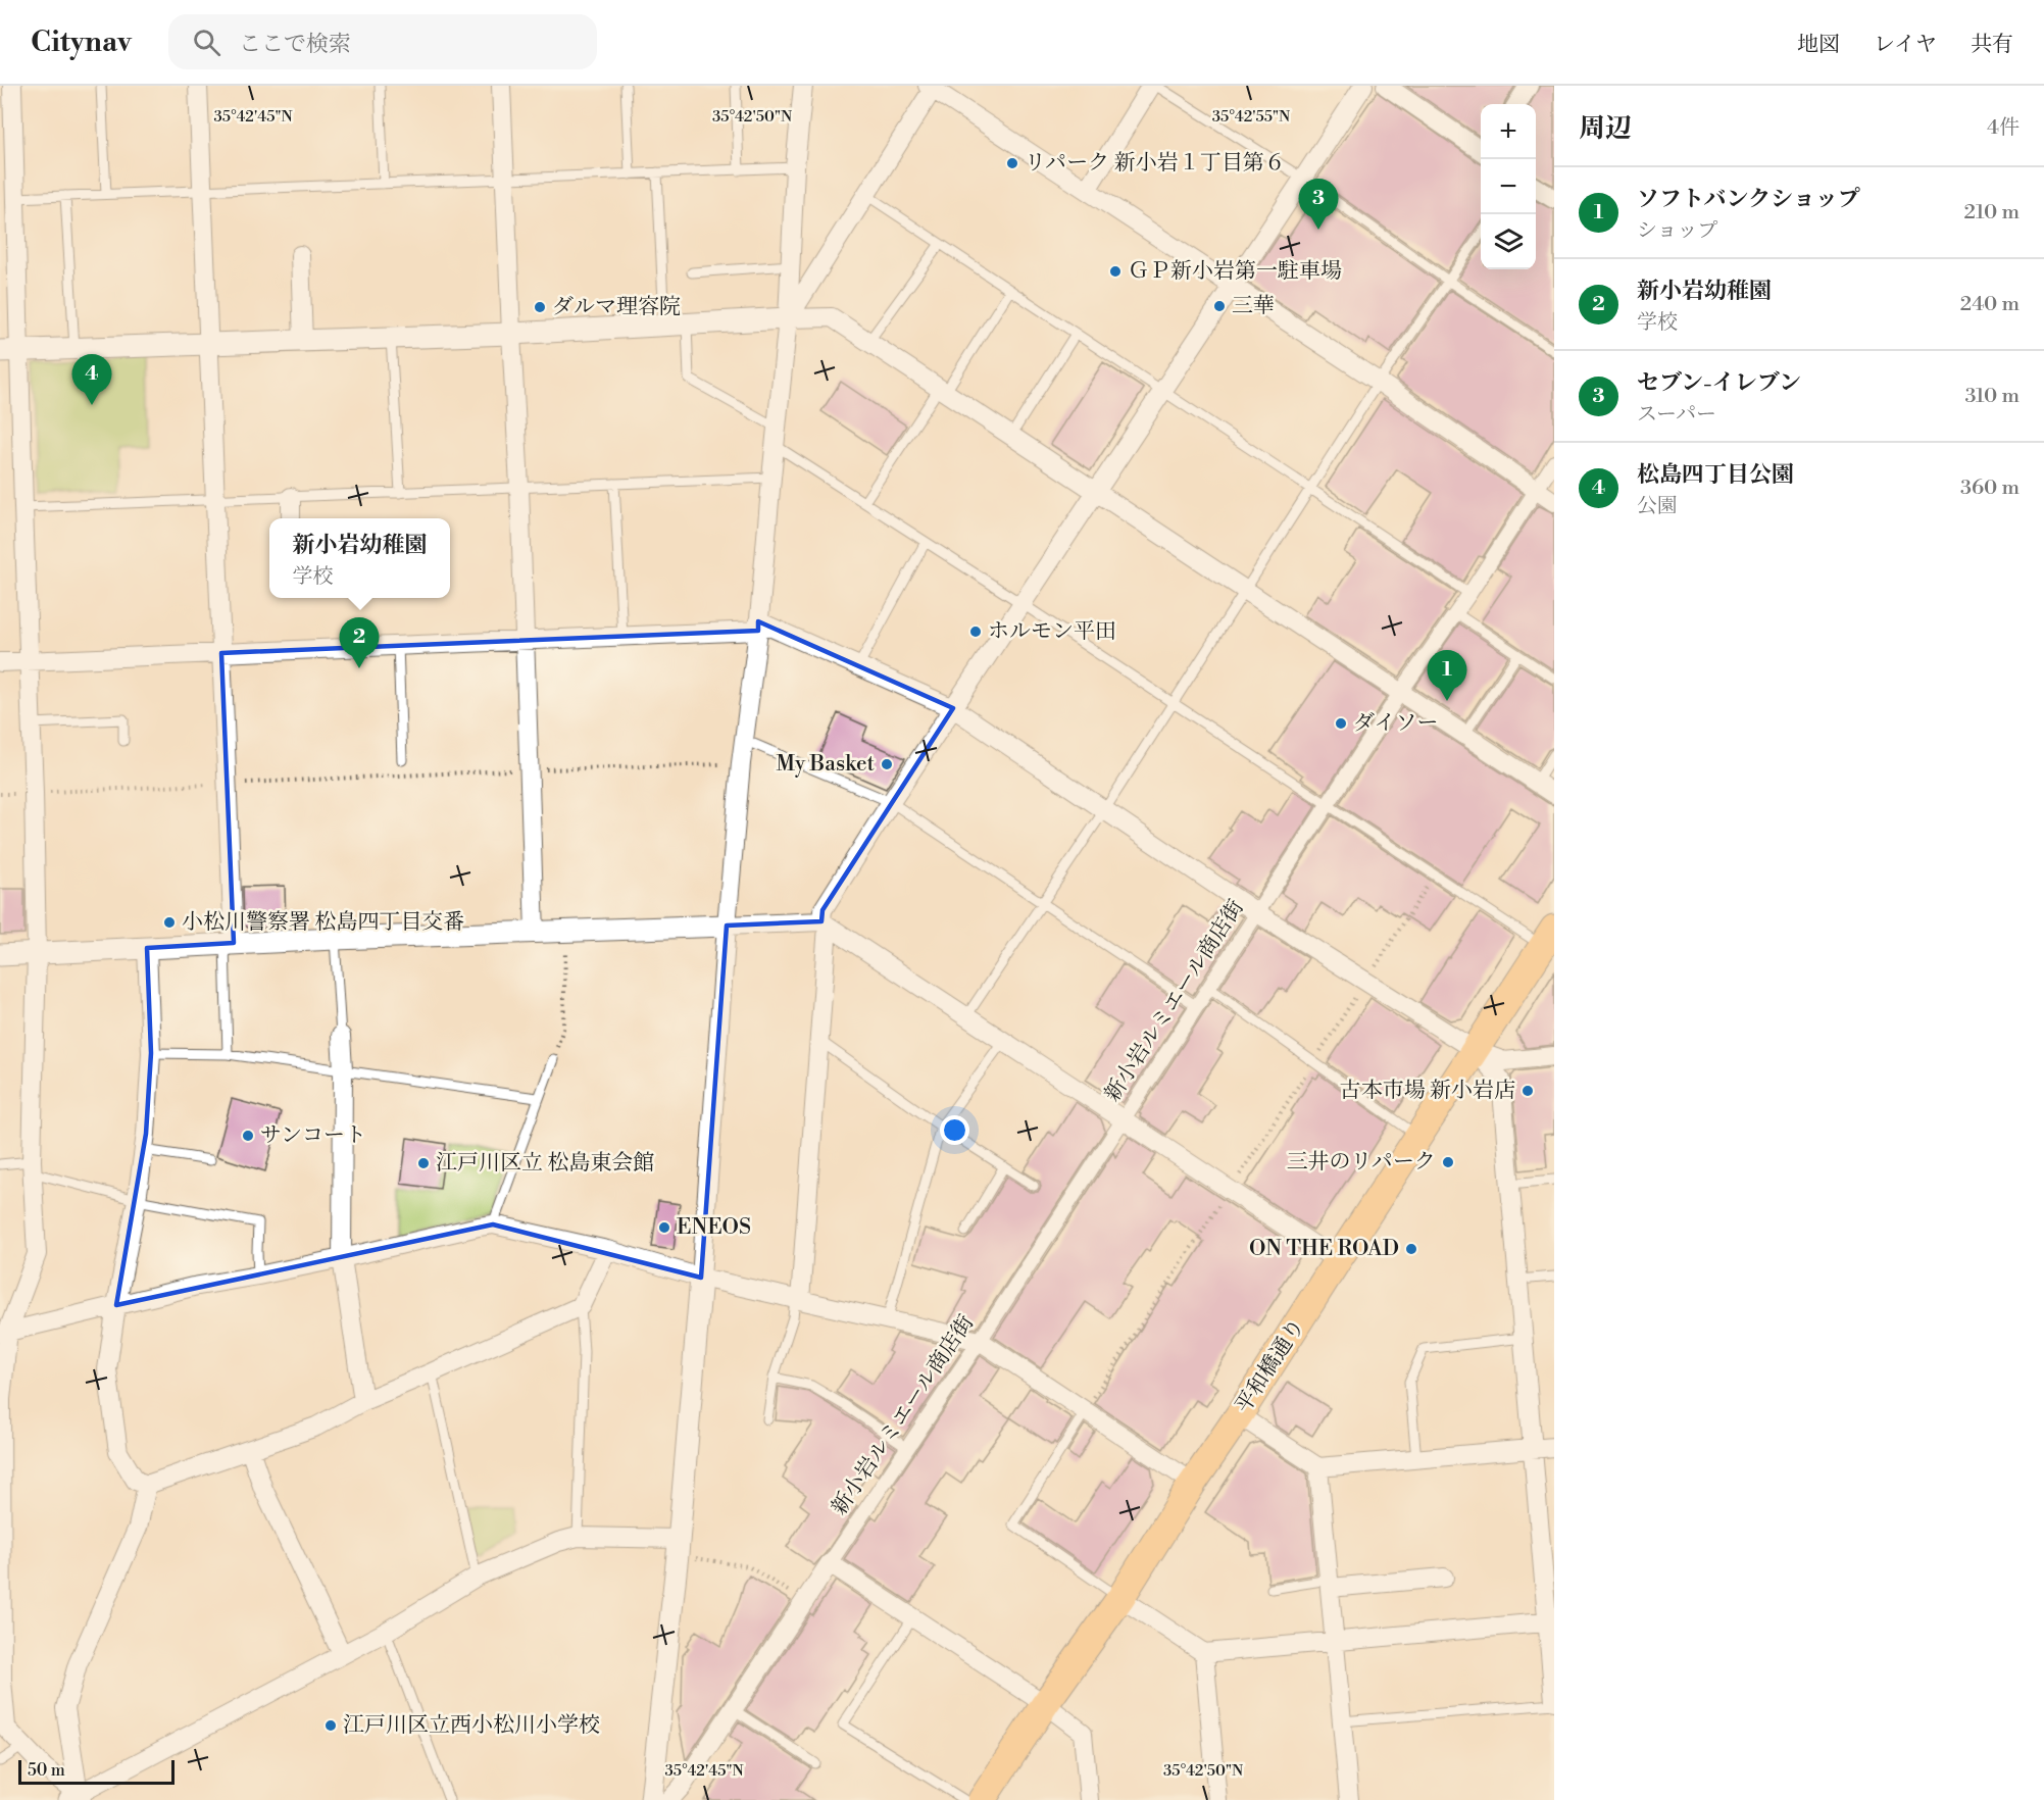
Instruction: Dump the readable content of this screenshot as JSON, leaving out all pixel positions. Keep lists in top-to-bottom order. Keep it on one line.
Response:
{"streets":{"main road":["平和橋通り"],"street":["新小岩ルミエール商店街"]},"places":["リパーク 新小岩１丁目第６","ＧＰ新小岩第一駐車場","三華","ダルマ理容院","ホルモン平田","ダイソー","My Basket","小松川警察署 松島四丁目交番","古本市場 新小岩店","サンコート","三井のリパーク","江戸川区立 松島東会館","ENEOS","ON THE ROAD","江戸川区立西小松川小学校"],"scale_bar":"50 m","page":{"header":"Citynav","search":"ここで検索","nav":["地図","レイヤ","共有"],"heading":["周辺","4件"],"map_buttons":["+","−"],"list":[{"mark":"1","name":"ソフトバンクショップ","note":"ショップ","value":"210 m"},{"mark":"2","name":"新小岩幼稚園","note":"学校","value":"240 m"},{"mark":"3","name":"セブン-イレブン","note":"スーパー","value":"310 m"},{"mark":"4","name":"松島四丁目公園","note":"公園","value":"360 m"}],"pins":["3","4","2","1"],"popup":["新小岩幼稚園","学校"],"scale":"50 m"},"coordinates":["35°42'45\"N","35°42'50\"N","35°42'55\"N"]}
